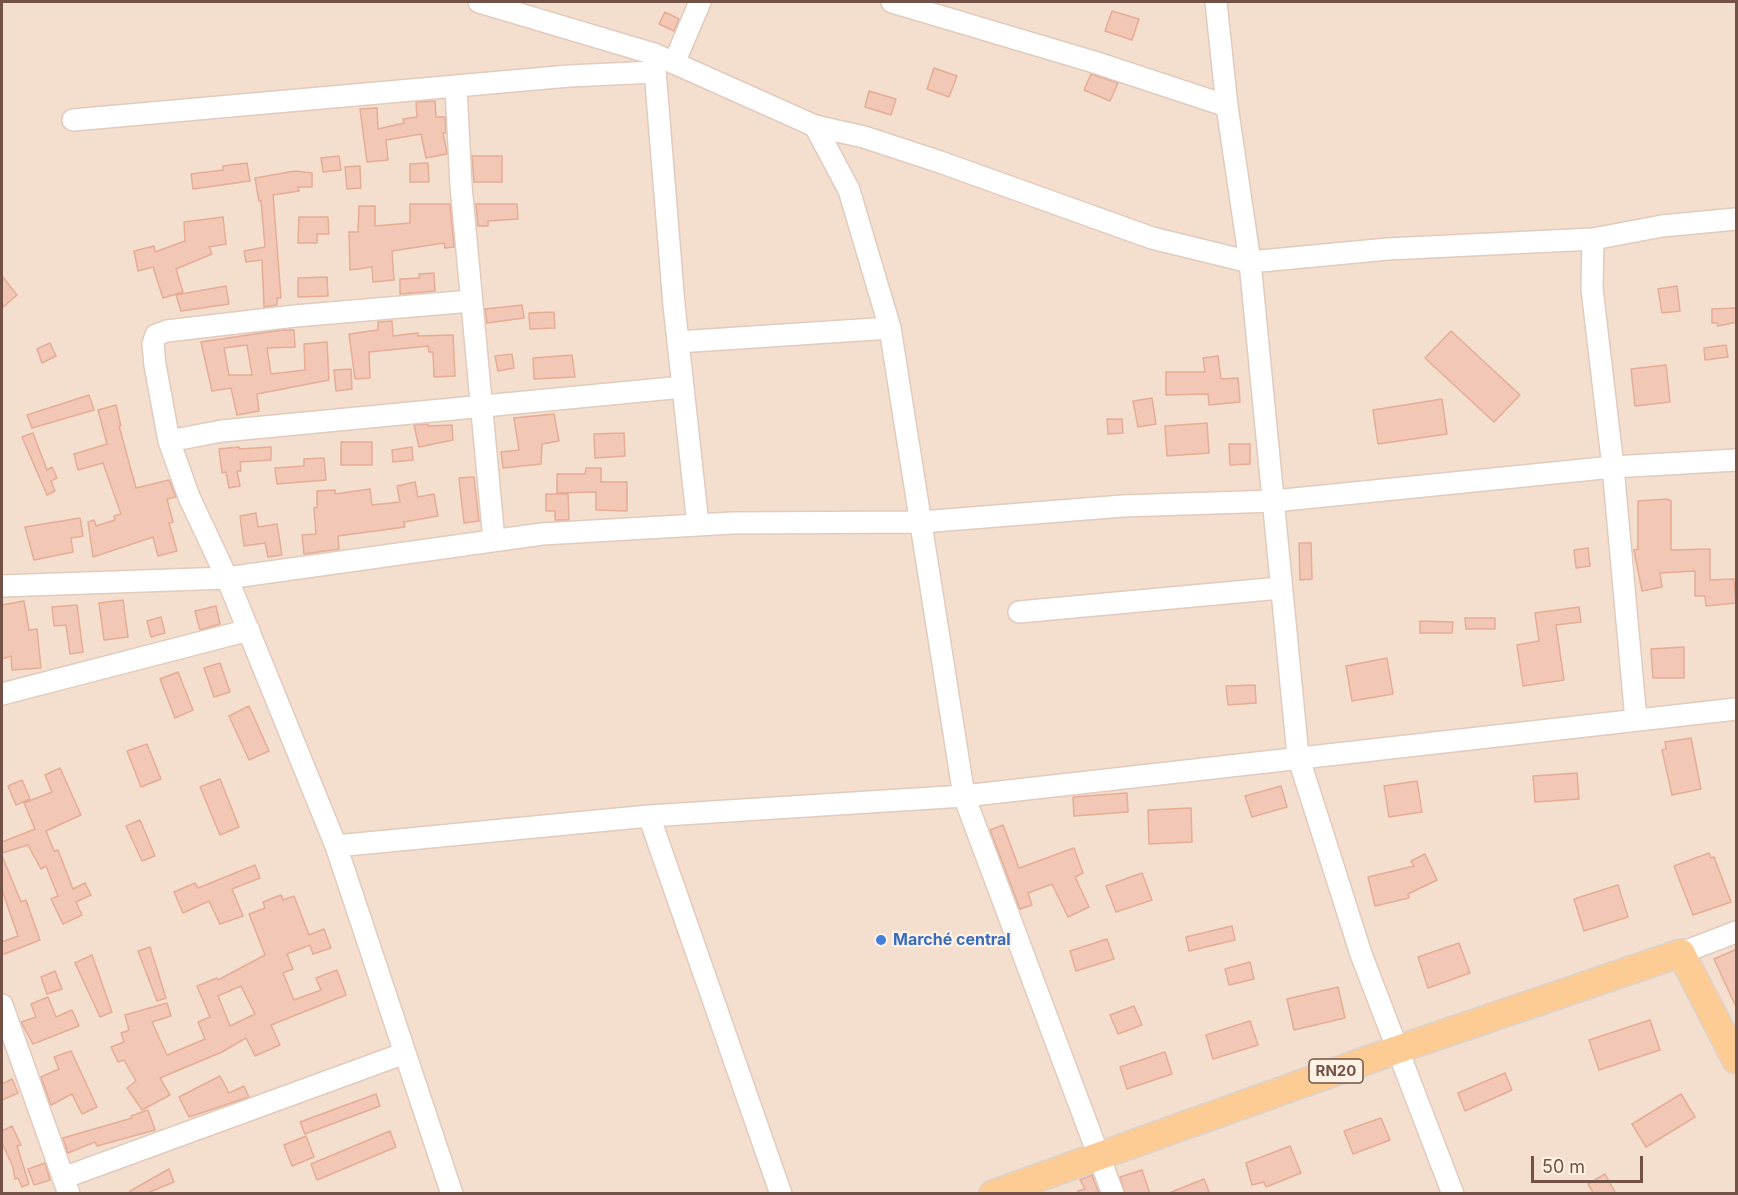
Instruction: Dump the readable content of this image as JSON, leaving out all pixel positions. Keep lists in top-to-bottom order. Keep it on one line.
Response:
{"streets":{"main road":["RN20"]},"places":["Marché central"],"scale_bar":"50 m"}
